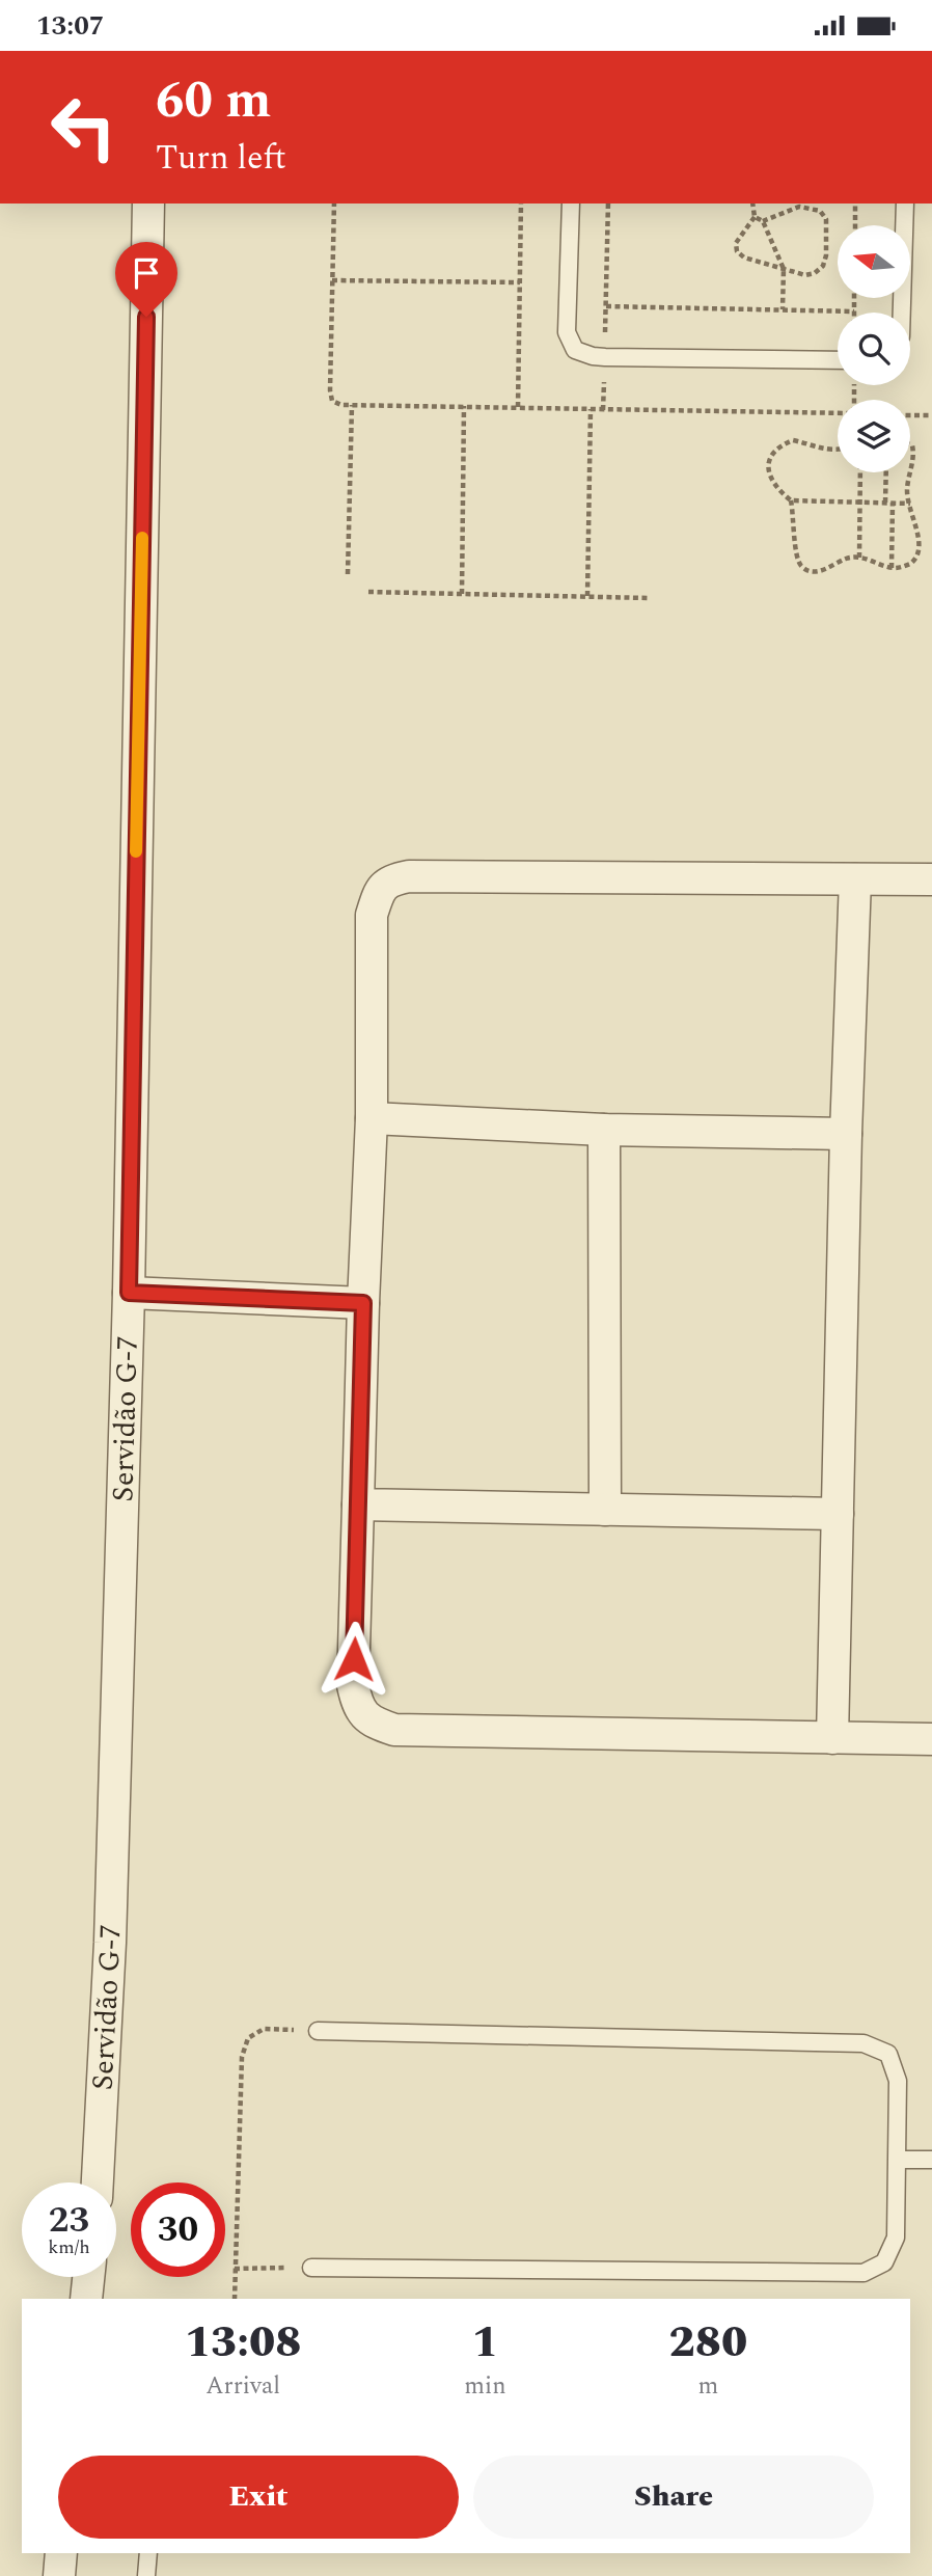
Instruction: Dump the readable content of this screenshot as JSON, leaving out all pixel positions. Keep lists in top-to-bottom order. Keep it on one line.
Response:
{"streets":{"street":["Servidão G-7"]},"north":"left","page":{"status":"13:07","turn":["60 m","Turn left"],"speed":"23 km/h","limit":"30","eta":["13:08","Arrival","1","min","280","m"],"buttons":["Exit","Share"]}}
